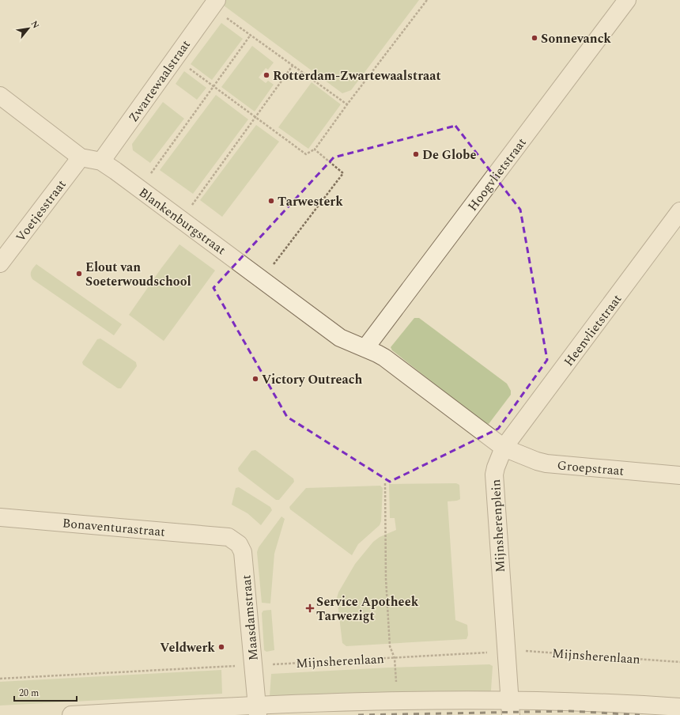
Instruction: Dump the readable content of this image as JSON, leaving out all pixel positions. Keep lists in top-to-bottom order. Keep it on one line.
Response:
{"streets":{"street":["Zwartewaalstraat","Hoogvlietstraat","Voetjesstraat","Blankenburgstraat","Heenvlietstraat","Groepstraat","Mijnsherenplein","Bonaventurastraat","Maasdamstraat"],"path":["Mijnsherenlaan"]},"crossings":[["Zwartewaalstraat","Blankenburgstraat"],["Hoogvlietstraat","Blankenburgstraat"],["Voetjesstraat","Blankenburgstraat"],["Heenvlietstraat","Groepstraat"],["Heenvlietstraat","Mijnsherenplein"],["Groepstraat","Mijnsherenplein"],["Mijnsherenplein","Mijnsherenlaan"],["Bonaventurastraat","Maasdamstraat"],["Maasdamstraat","Mijnsherenlaan"]],"places":{"other":["Sonnevanck","Rotterdam-Zwartewaalstraat","De Globe","Tarwesterk","Elout van Soeterwoudschool","Victory Outreach","Veldwerk"],"health":["Service Apotheek Tarwezigt"]},"scale_bar":"20 m","north":"top right"}
